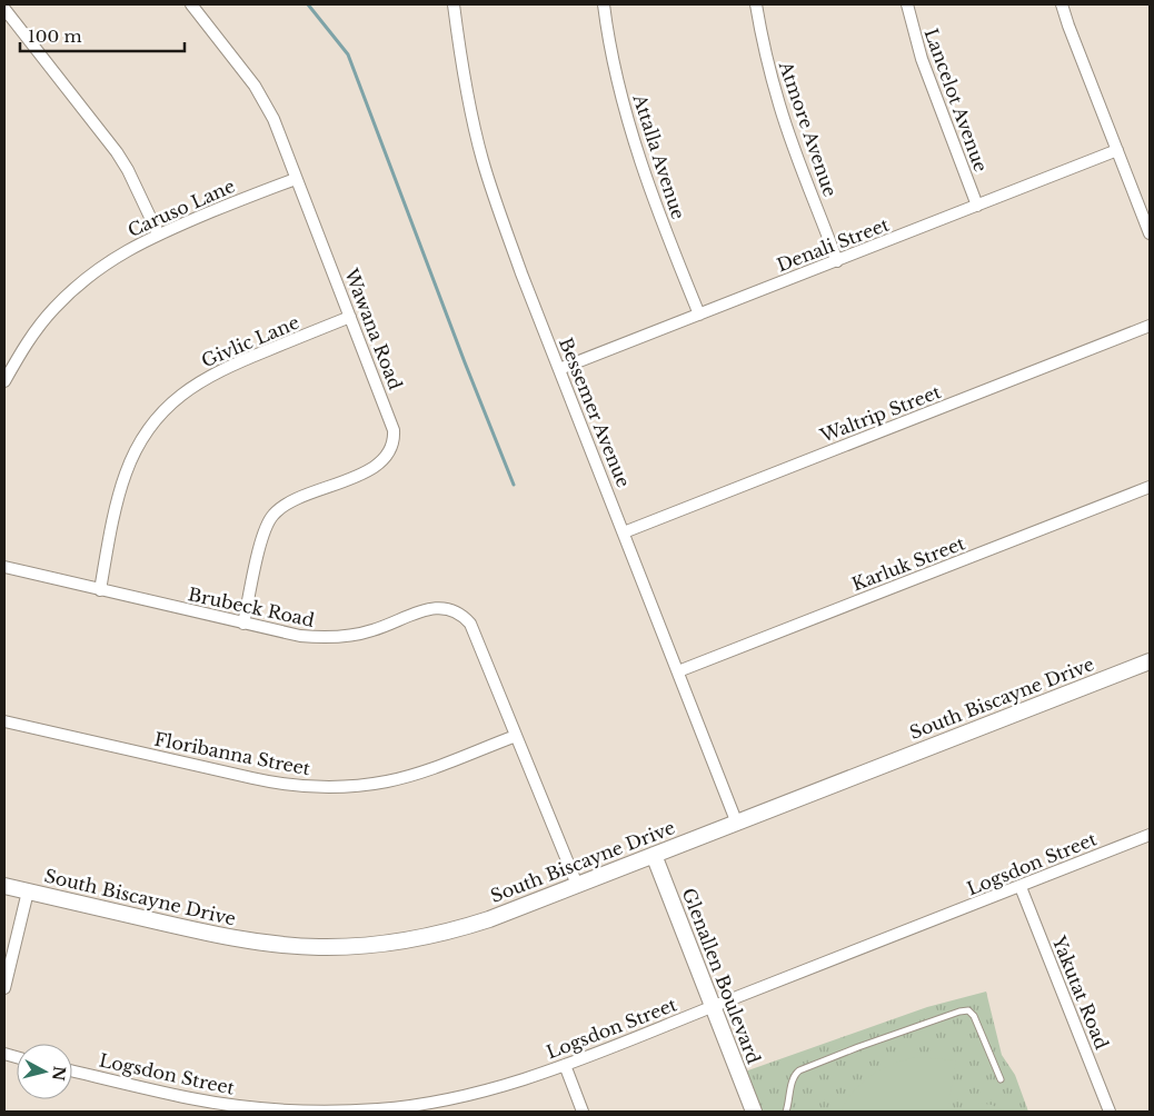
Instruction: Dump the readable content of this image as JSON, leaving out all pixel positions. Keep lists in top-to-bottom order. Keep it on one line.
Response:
{"streets":{"street":["Lancelot Avenue","Atmore Avenue","Attalla Avenue","Caruso Lane","Denali Street","Wawana Road","Givlic Lane","Bessemer Avenue","Waltrip Street","Karluk Street","Brubeck Road","South Biscayne Drive","Floribanna Street","Logsdon Street","Glenallen Boulevard","Yakutat Road"]},"crossings":[["Lancelot Avenue","Denali Street"],["Atmore Avenue","Denali Street"],["Attalla Avenue","Denali Street"],["Caruso Lane","Wawana Road"],["Denali Street","Bessemer Avenue"],["Wawana Road","Givlic Lane"],["Wawana Road","Brubeck Road"],["Givlic Lane","Brubeck Road"],["Bessemer Avenue","Waltrip Street"],["Bessemer Avenue","Karluk Street"],["Bessemer Avenue","South Biscayne Drive"],["Brubeck Road","South Biscayne Drive"],["Brubeck Road","Floribanna Street"],["South Biscayne Drive","Glenallen Boulevard"],["Logsdon Street","Glenallen Boulevard"],["Logsdon Street","Yakutat Road"]],"scale_bar":"100 m","north":"right"}
